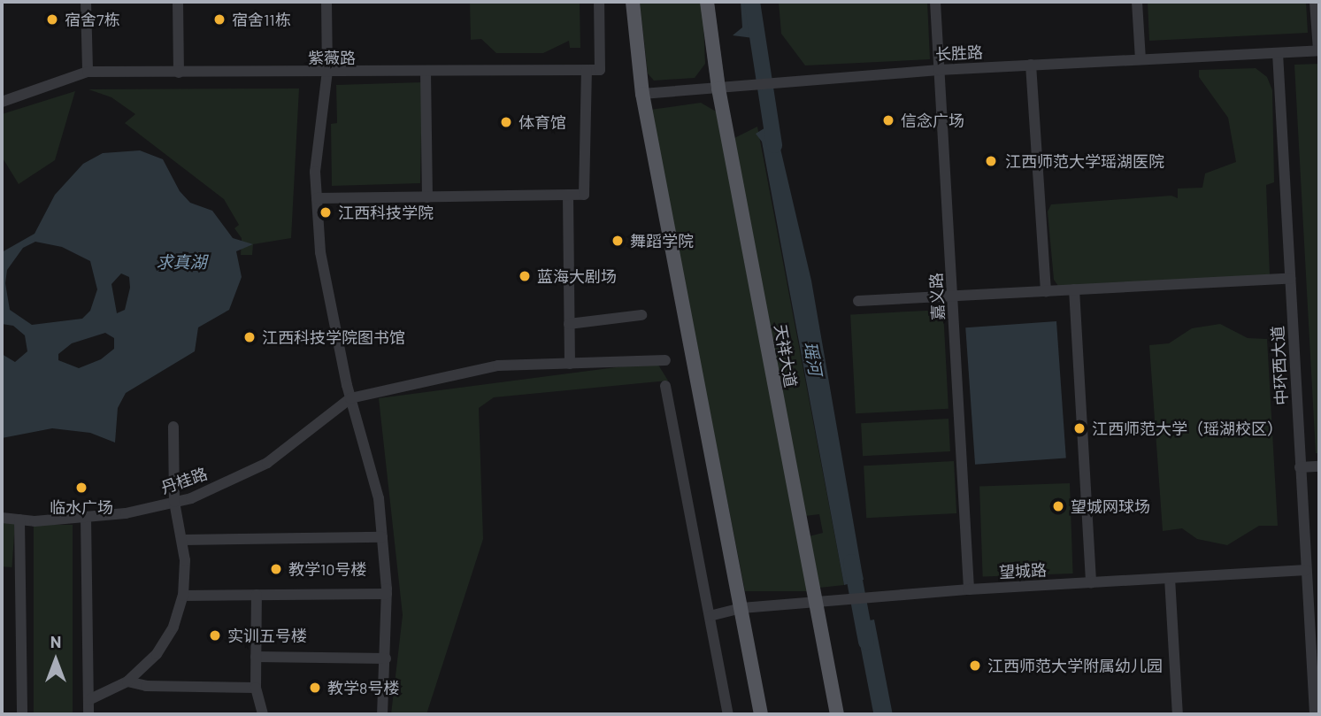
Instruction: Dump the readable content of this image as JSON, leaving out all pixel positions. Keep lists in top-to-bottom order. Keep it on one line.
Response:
{"streets":{"main road":["天祥大道"],"street":["长胜路","紫薇路","嘉义路","中环西大道","丹桂路","望城路"]},"crossings":[["长胜路","嘉义路"],["长胜路","天祥大道"],["长胜路","中环西大道"],["嘉义路","望城路"],["天祥大道","望城路"],["中环西大道","望城路"]],"water":["求真湖","瑶河"],"places":["宿舍7栋","宿舍11栋","信念广场","体育馆","江西师范大学瑶湖医院","江西科技学院","舞蹈学院","蓝海大剧场","江西科技学院图书馆","江西师范大学（瑶湖校区）","临水广场","望城网球场","教学10号楼","实训五号楼","江西师范大学附属幼儿园","教学8号楼"],"north":"top"}
